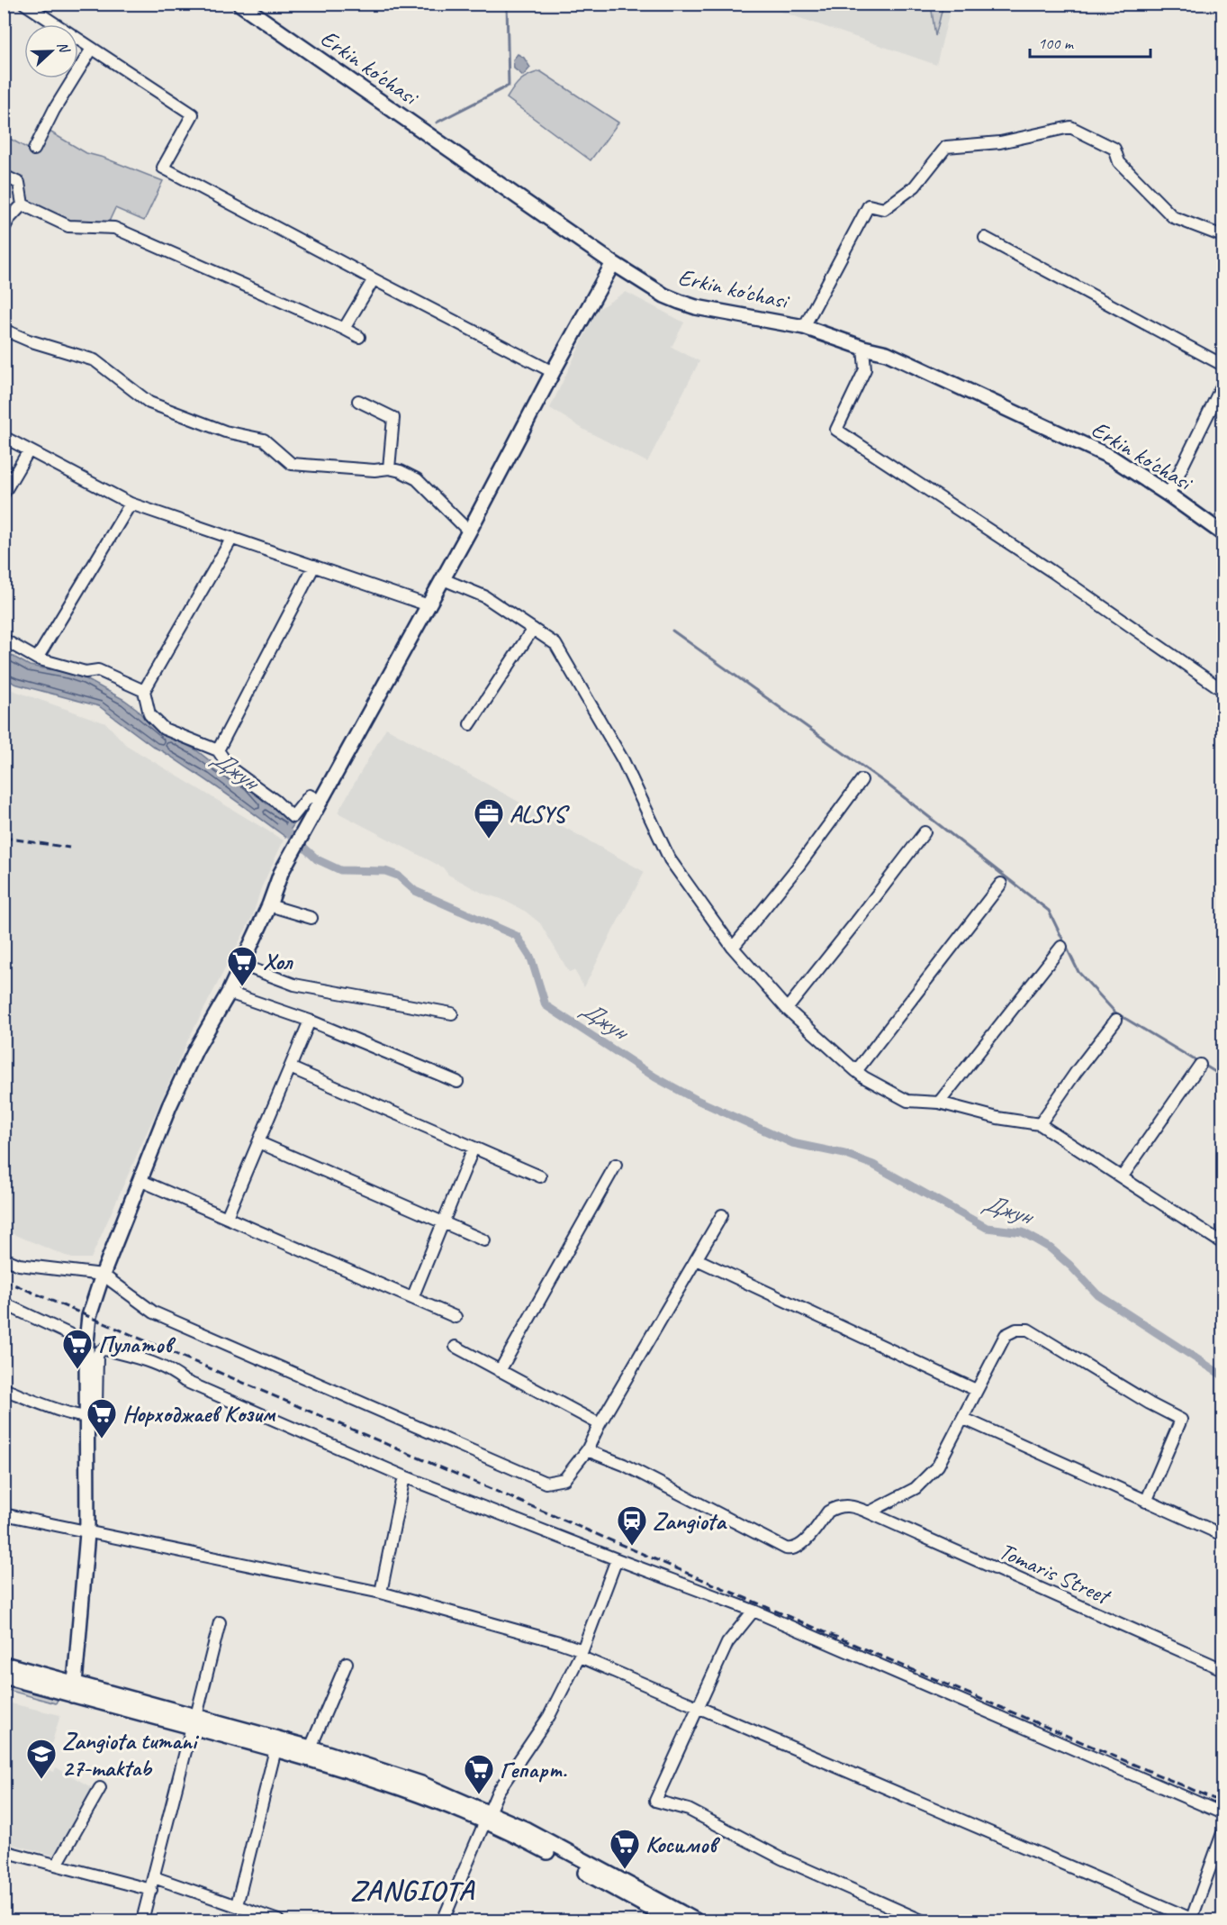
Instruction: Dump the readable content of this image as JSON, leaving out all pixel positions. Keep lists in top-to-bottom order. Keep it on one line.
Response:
{"streets":{"main road":["Erkin ko'chasi"],"street":["Tomaris Street"]},"districts":["ZANGIOTA"],"water":["Джун"],"places":{"office":["ALSYS"],"supermarket":["Хол","Пулатов","Норходжаев Козим","Гепарт.","Косимов"],"station":["Zangiota"],"school or university":["Zangiota tumani 27-maktab"]},"scale_bar":"100 m","north":"right"}
